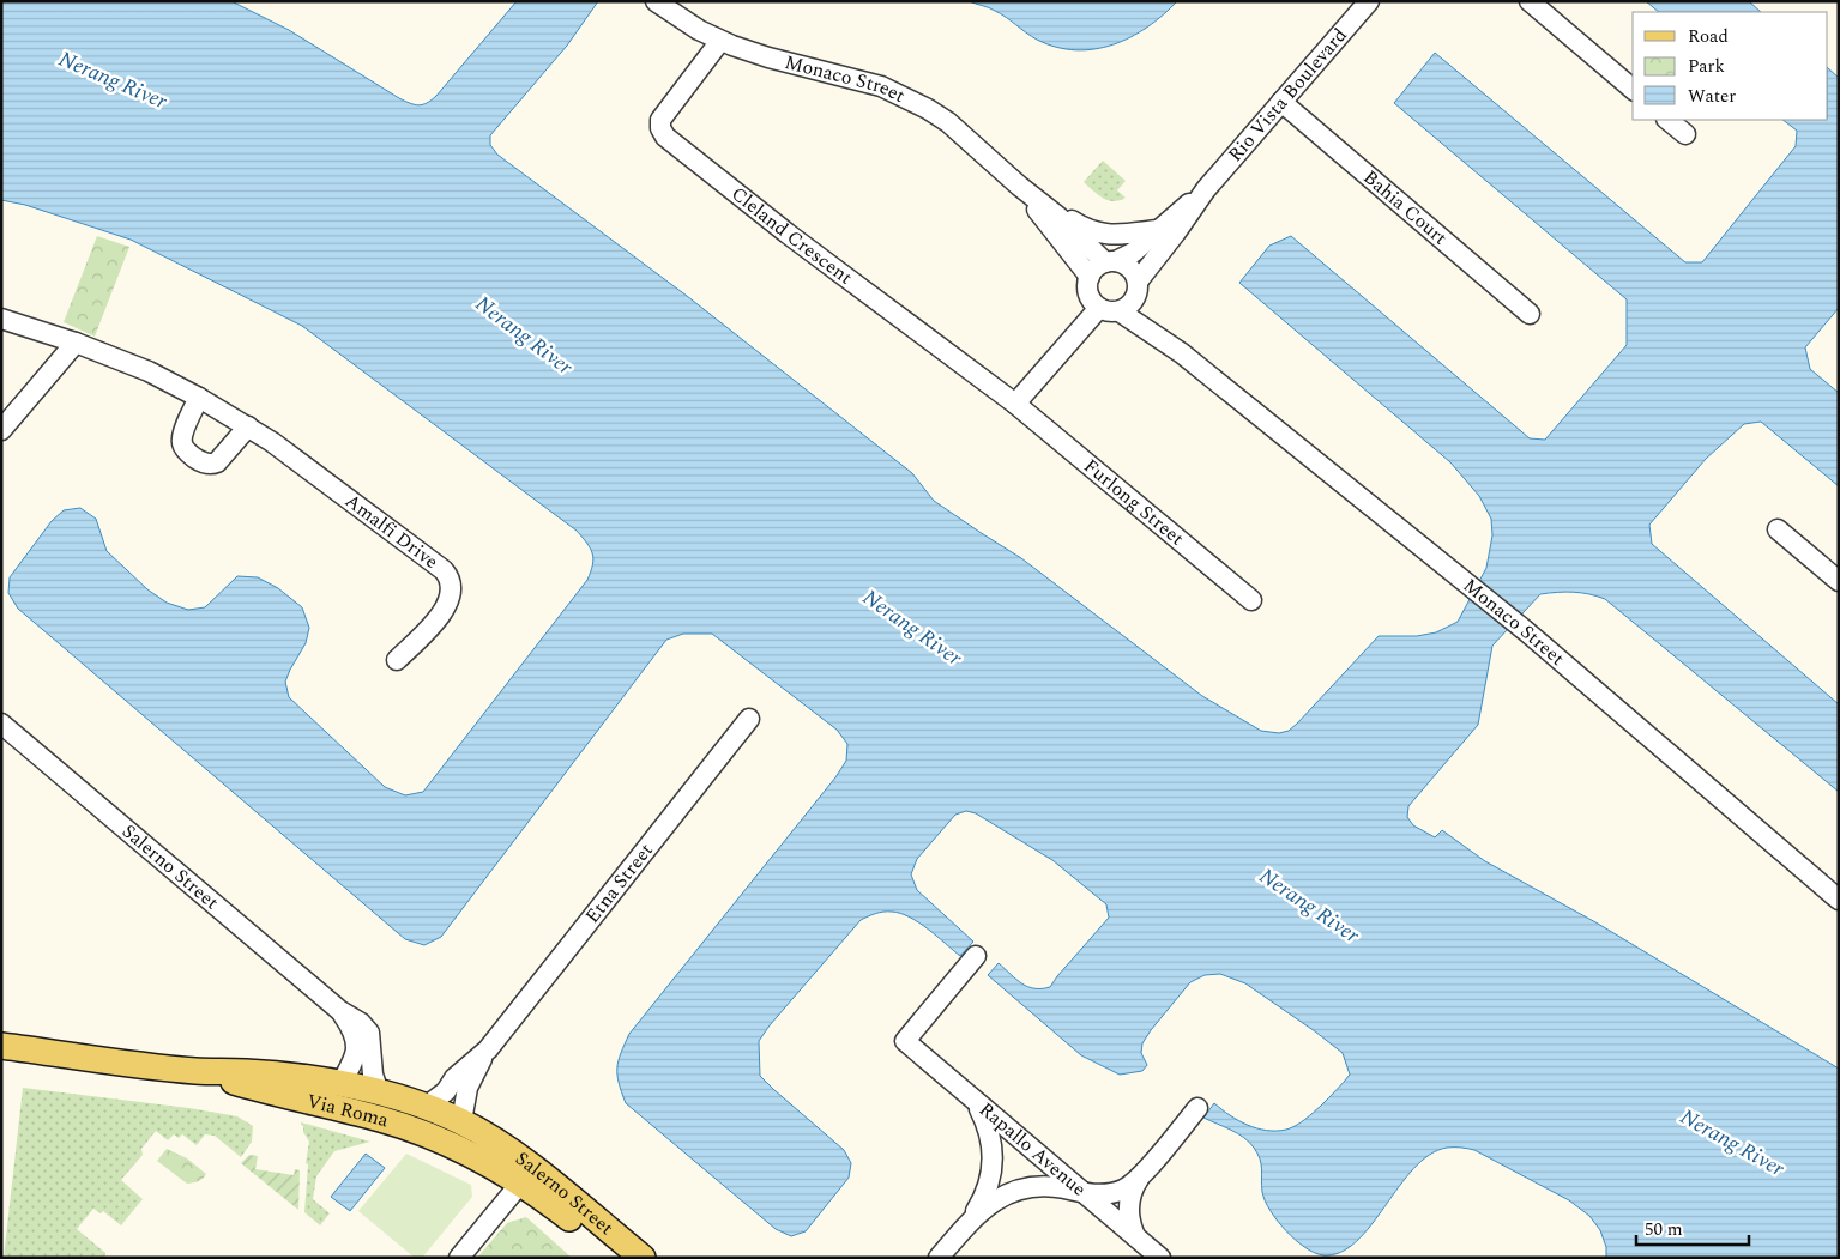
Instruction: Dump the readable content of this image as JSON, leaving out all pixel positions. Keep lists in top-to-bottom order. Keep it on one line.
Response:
{"streets":{"main road":["Salerno Street","Via Roma"],"street":["Monaco Street","Rio Vista Boulevard","Bahia Court","Cleland Crescent","Furlong Street","Amalfi Drive","Etna Street","Rapallo Avenue"]},"crossings":[["Monaco Street","Rio Vista Boulevard"],["Monaco Street","Cleland Crescent"],["Rio Vista Boulevard","Bahia Court"],["Cleland Crescent","Furlong Street"],["Salerno Street","Etna Street"],["Salerno Street","Via Roma"],["Etna Street","Via Roma"]],"water":["Nerang River"],"legend":["Road","Park","Water"],"scale_bar":"50 m"}
